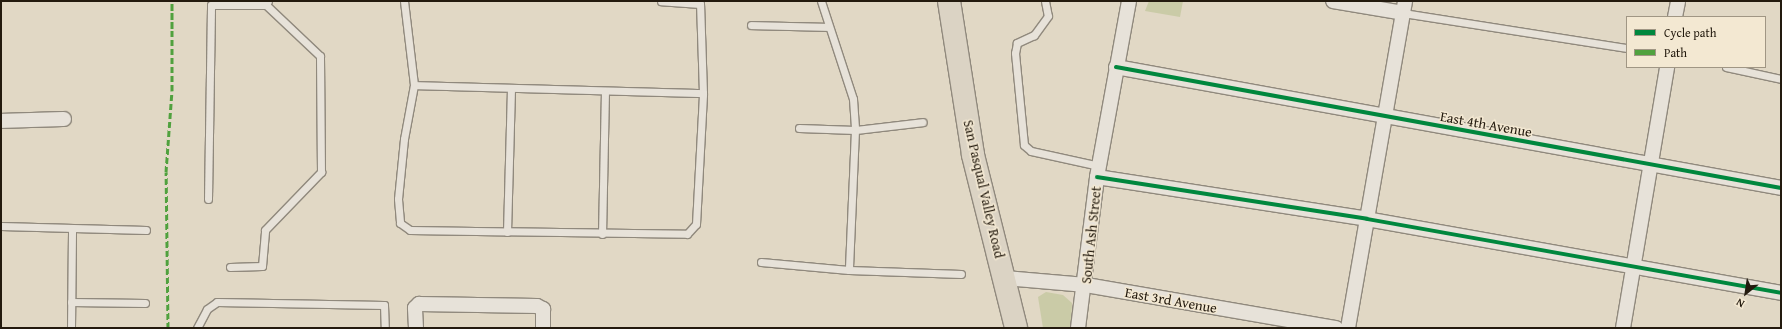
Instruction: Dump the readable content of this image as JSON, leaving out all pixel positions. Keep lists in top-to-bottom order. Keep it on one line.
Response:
{"streets":{"main road":["San Pasqual Valley Road"],"street":["East 4th Avenue","South Ash Street","East 3rd Avenue"]},"crossings":[["East 4th Avenue","South Ash Street"],["San Pasqual Valley Road","East 3rd Avenue"],["South Ash Street","East 3rd Avenue"]],"legend":["Cycle path","Path"],"north":"bottom left"}
